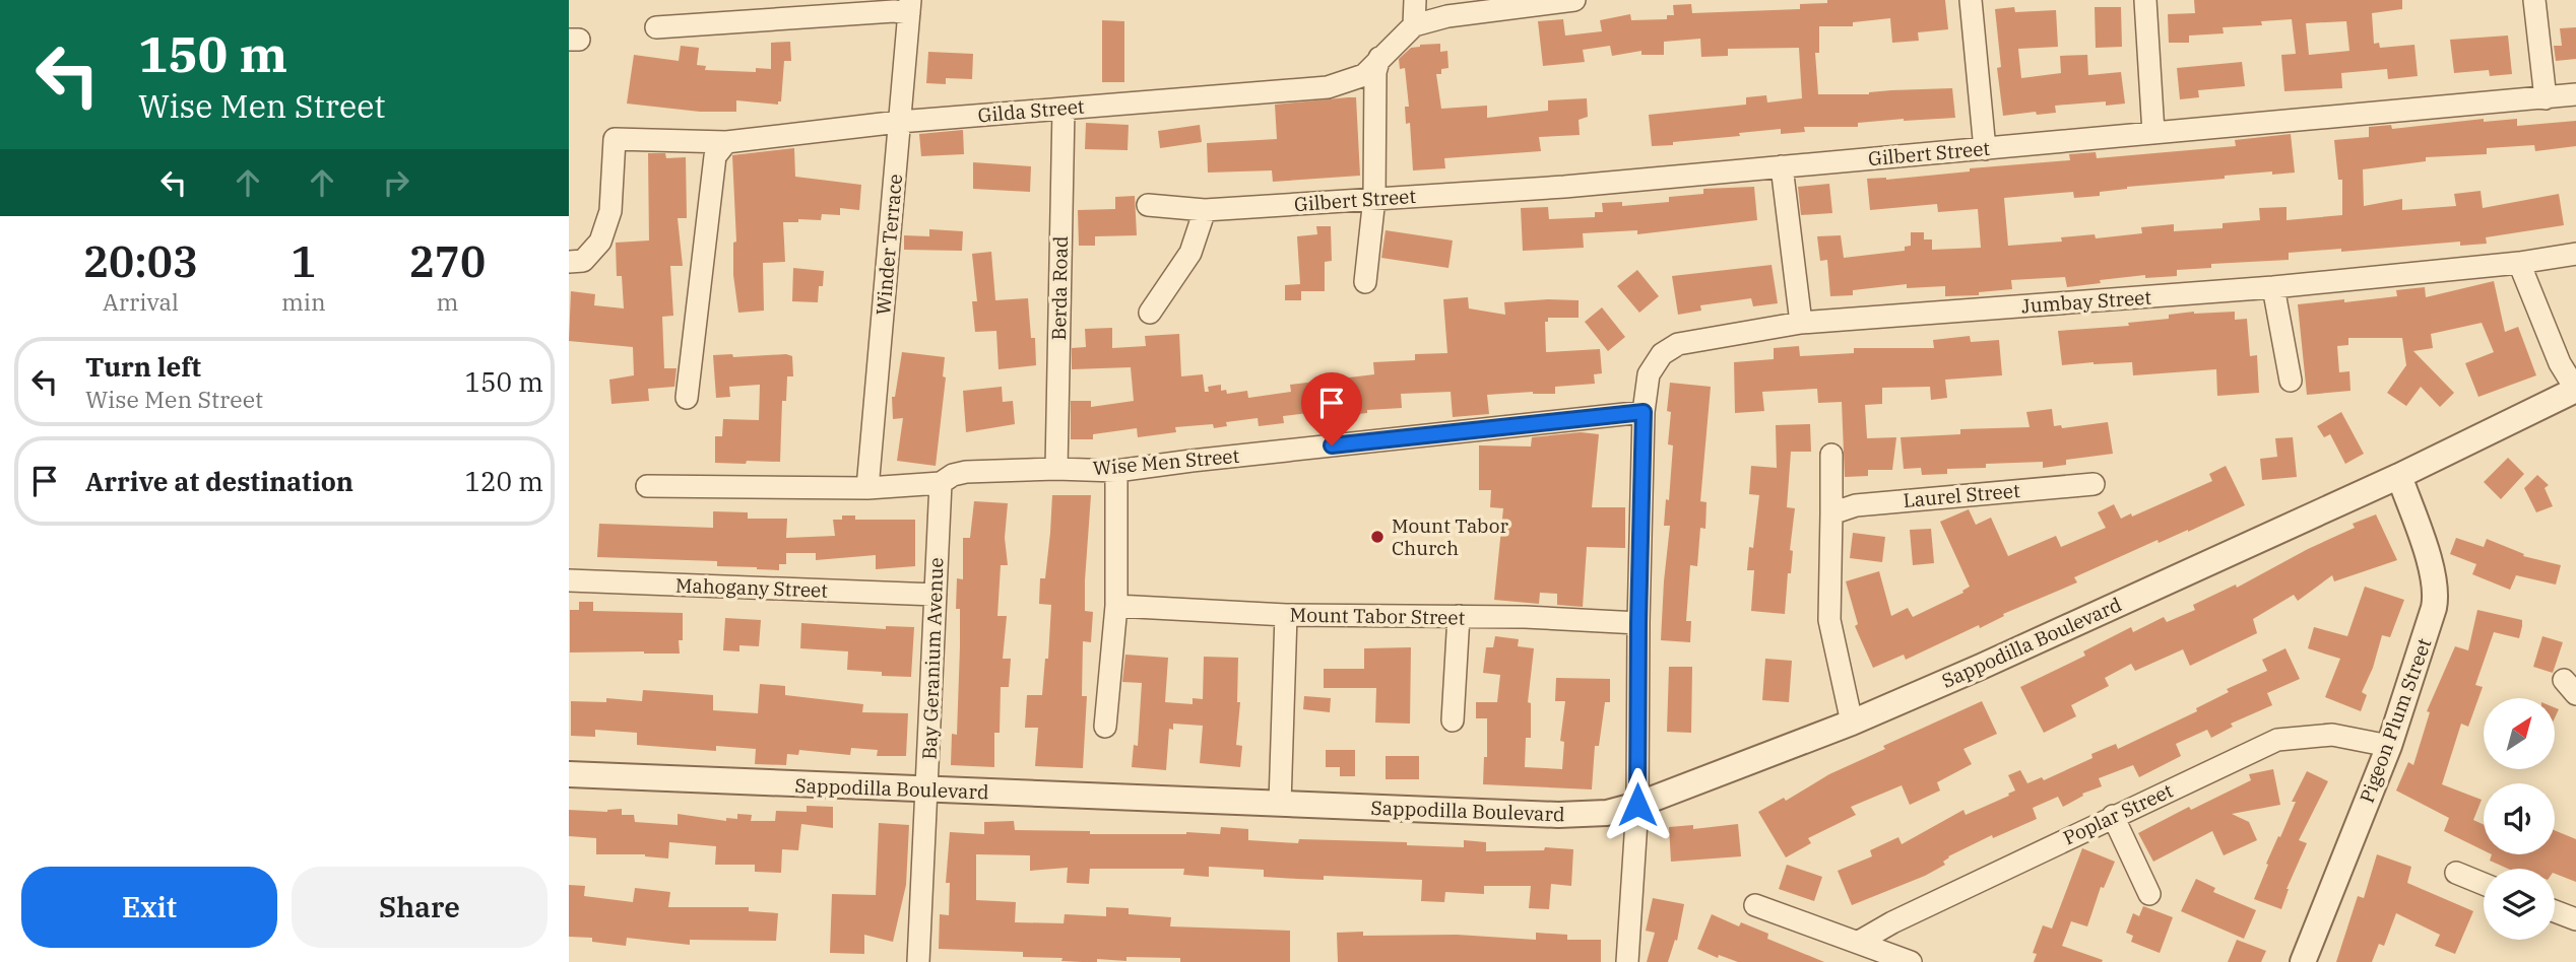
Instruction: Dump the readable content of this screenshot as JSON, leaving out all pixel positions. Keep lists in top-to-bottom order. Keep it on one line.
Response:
{"streets":{"street":["Gilda Street","Gilbert Street","Winder Terrace","Berda Road","Jumbay Street","Wise Men Street","Laurel Street","Mahogany Street","Mount Tabor Street","Sappodilla Boulevard","Bay Geranium Avenue","Pigeon Plum Street","Poplar Street"]},"crossings":[["Gilda Street","Winder Terrace"],["Gilda Street","Berda Road"],["Winder Terrace","Wise Men Street"],["Berda Road","Wise Men Street"],["Jumbay Street","Wise Men Street"],["Jumbay Street","Mount Tabor Street"],["Jumbay Street","Sappodilla Boulevard"],["Wise Men Street","Bay Geranium Avenue"],["Mahogany Street","Bay Geranium Avenue"],["Sappodilla Boulevard","Bay Geranium Avenue"],["Sappodilla Boulevard","Pigeon Plum Street"],["Pigeon Plum Street","Poplar Street"]],"places":["Mount Tabor Church"],"north":"top right","page":{"turn":["150 m","Wise Men Street"],"eta":["20:03","Arrival","1","min","270","m"],"list":[{"name":"Turn left","note":"Wise Men Street","value":"150 m"},{"name":"Arrive at destination","value":"120 m"}],"buttons":["Exit","Share"]}}
